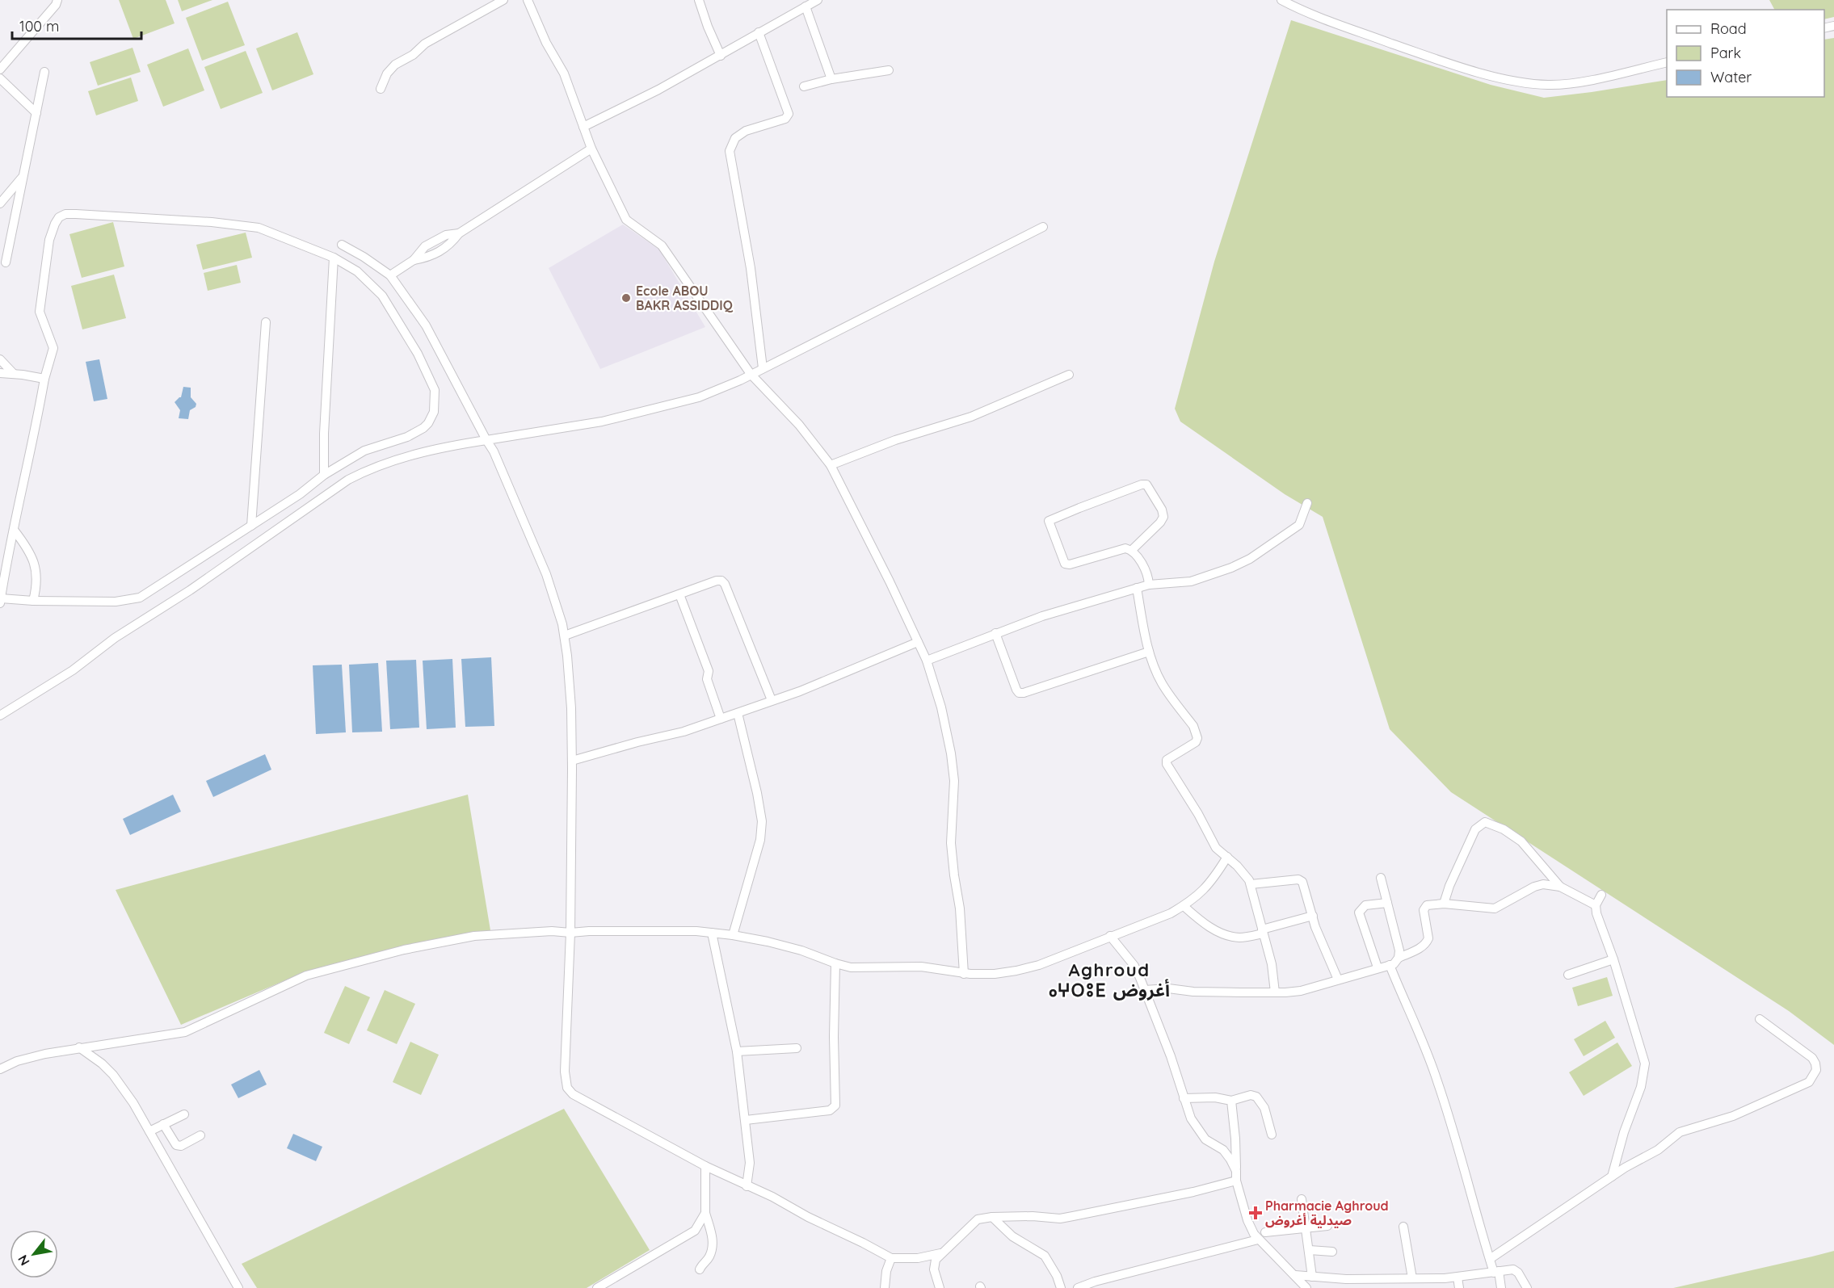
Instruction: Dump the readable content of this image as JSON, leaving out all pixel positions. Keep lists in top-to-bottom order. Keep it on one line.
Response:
{"districts":["Aghroud ⴰⵖⵔⵓⴹ أغروض"],"places":{"other":["Ecole ABOU BAKR ASSIDDIQ"],"health":["Pharmacie Aghroud صيدلية أغروض"]},"legend":["Road","Park","Water"],"scale_bar":"100 m","north":"bottom left"}
